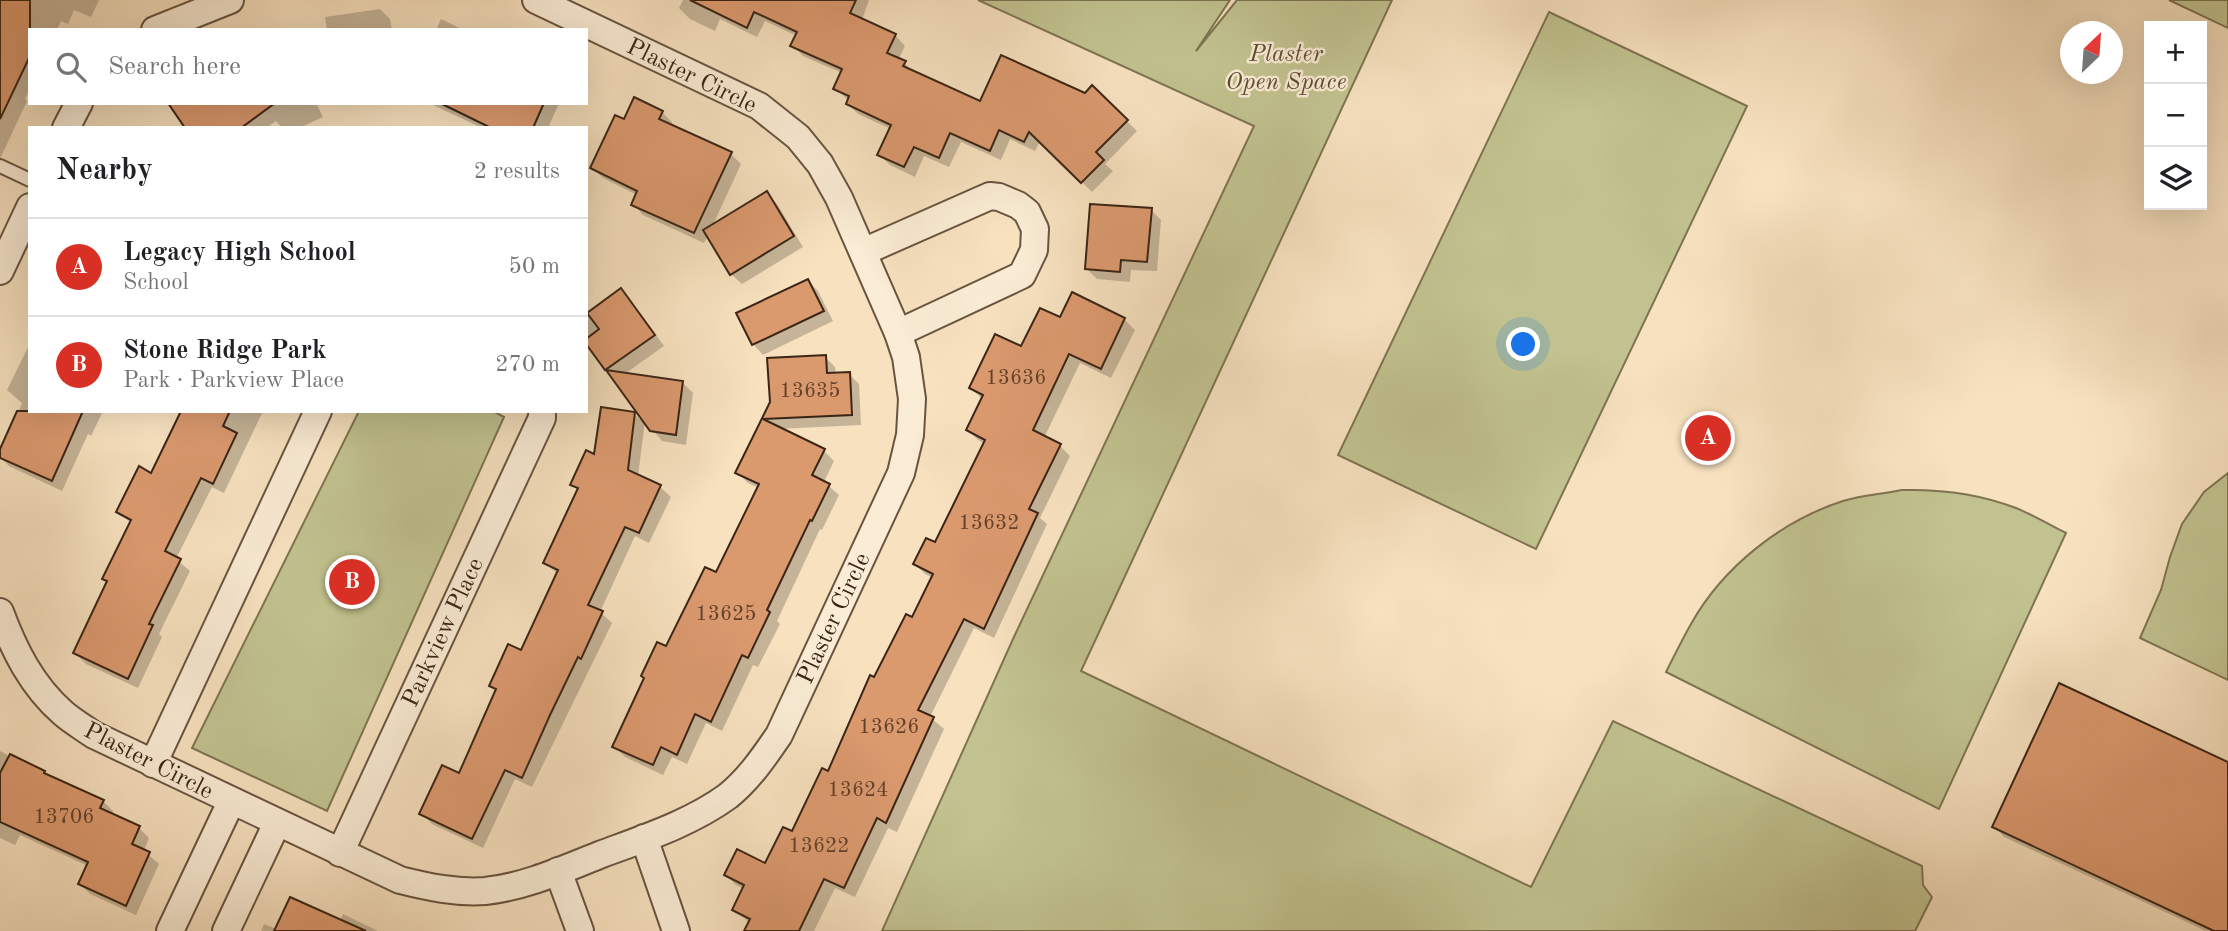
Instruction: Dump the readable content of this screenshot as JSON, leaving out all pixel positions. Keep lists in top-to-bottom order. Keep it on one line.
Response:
{"streets":{"street":["Plaster Circle","Parkview Place"]},"crossings":[["Plaster Circle","Parkview Place"]],"parks":["Plaster Open Space"],"house_numbers":["13636","13635","13632","13625","13626","13624","13706","13622"],"north":"top right","page":{"map_buttons":["+","−"],"search":"Search here","heading":["Nearby","2 results"],"list":[{"mark":"A","name":"Legacy High School","note":"School","value":"50 m"},{"mark":"B","name":"Stone Ridge Park","note":"Park · Parkview Place","value":"270 m"}],"pins":["A","B"]}}
